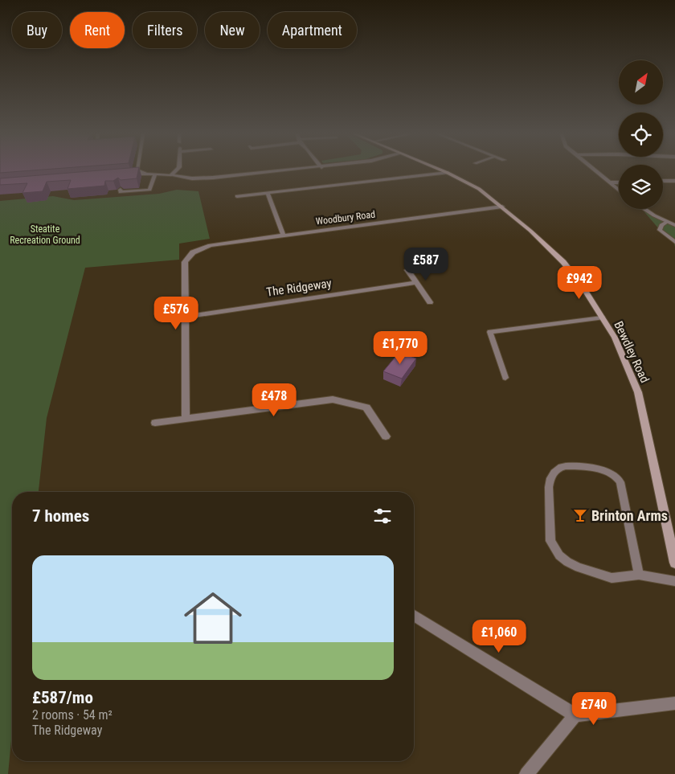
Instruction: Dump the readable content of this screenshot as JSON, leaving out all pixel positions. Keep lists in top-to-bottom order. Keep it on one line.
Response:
{"streets":{"main road":["Bewdley Road"],"street":["Woodbury Road","The Ridgeway"]},"crossings":[["Woodbury Road","The Ridgeway"],["Woodbury Road","Bewdley Road"]],"parks":["Steatite Recreation Ground"],"places":{"bar":["Brinton Arms"]},"north":"top right","page":{"chip":["Buy","Rent","Filters","New","Apartment"],"price":["£587","£942","£576","£1,770","£478","£1,060","£740"],"heading":"7 homes","list":[{"name":"£587/mo","note":"2 rooms · 54 m² · The Ridgeway"}]}}
